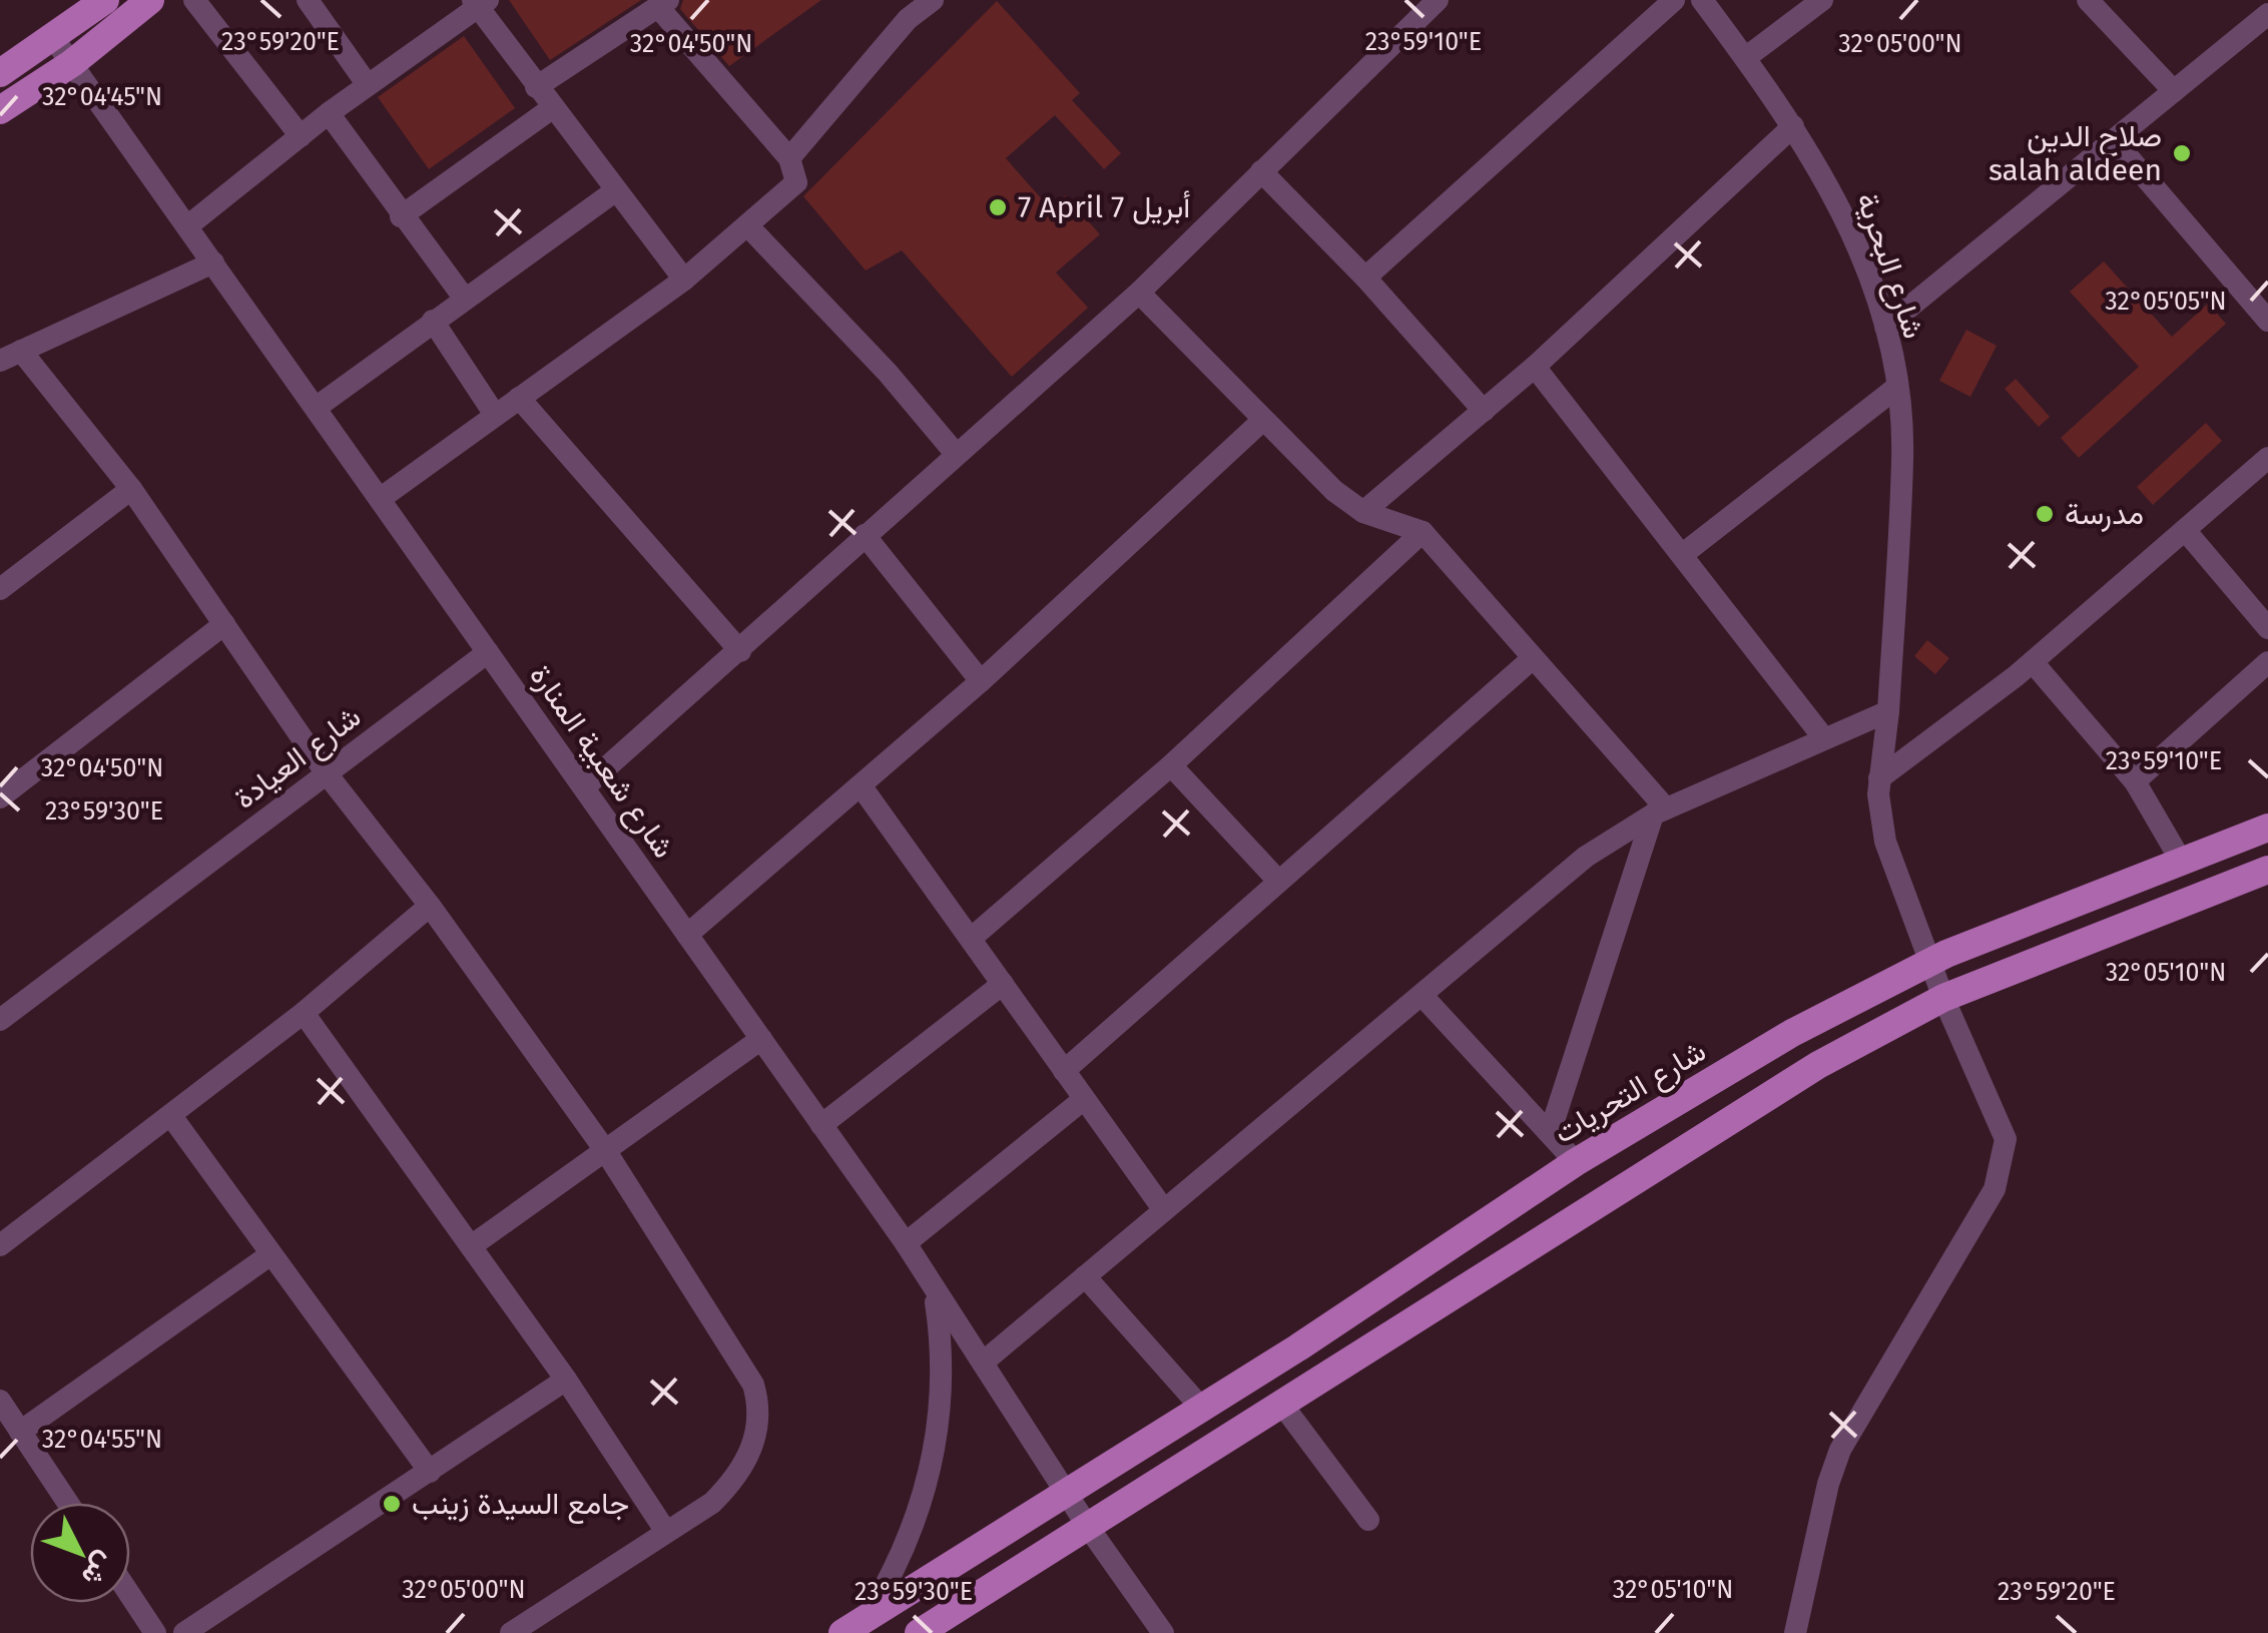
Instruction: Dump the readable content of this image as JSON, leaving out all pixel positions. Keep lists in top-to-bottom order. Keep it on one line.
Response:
{"streets":{"main road":["شارع التحريات"],"street":["شارع البحرية","شارع العيادة","شارع شعبية المنارة"]},"crossings":[["شارع البحرية","شارع التحريات"],["شارع العيادة","شارع شعبية المنارة"],["شارع شعبية المنارة","شارع التحريات"]],"places":["صلاح الدين salah aldeen","7 April 7 أبريل","مدرسة","جامع السيدة زينب"],"north":"bottom right","coordinates":["23°59'20\"E","23°59'10\"E","32°05'00\"N","32°04'50\"N","32°04'45\"N","32°05'05\"N","23°59'30\"E","32°05'10\"N","32°04'55\"N"]}
